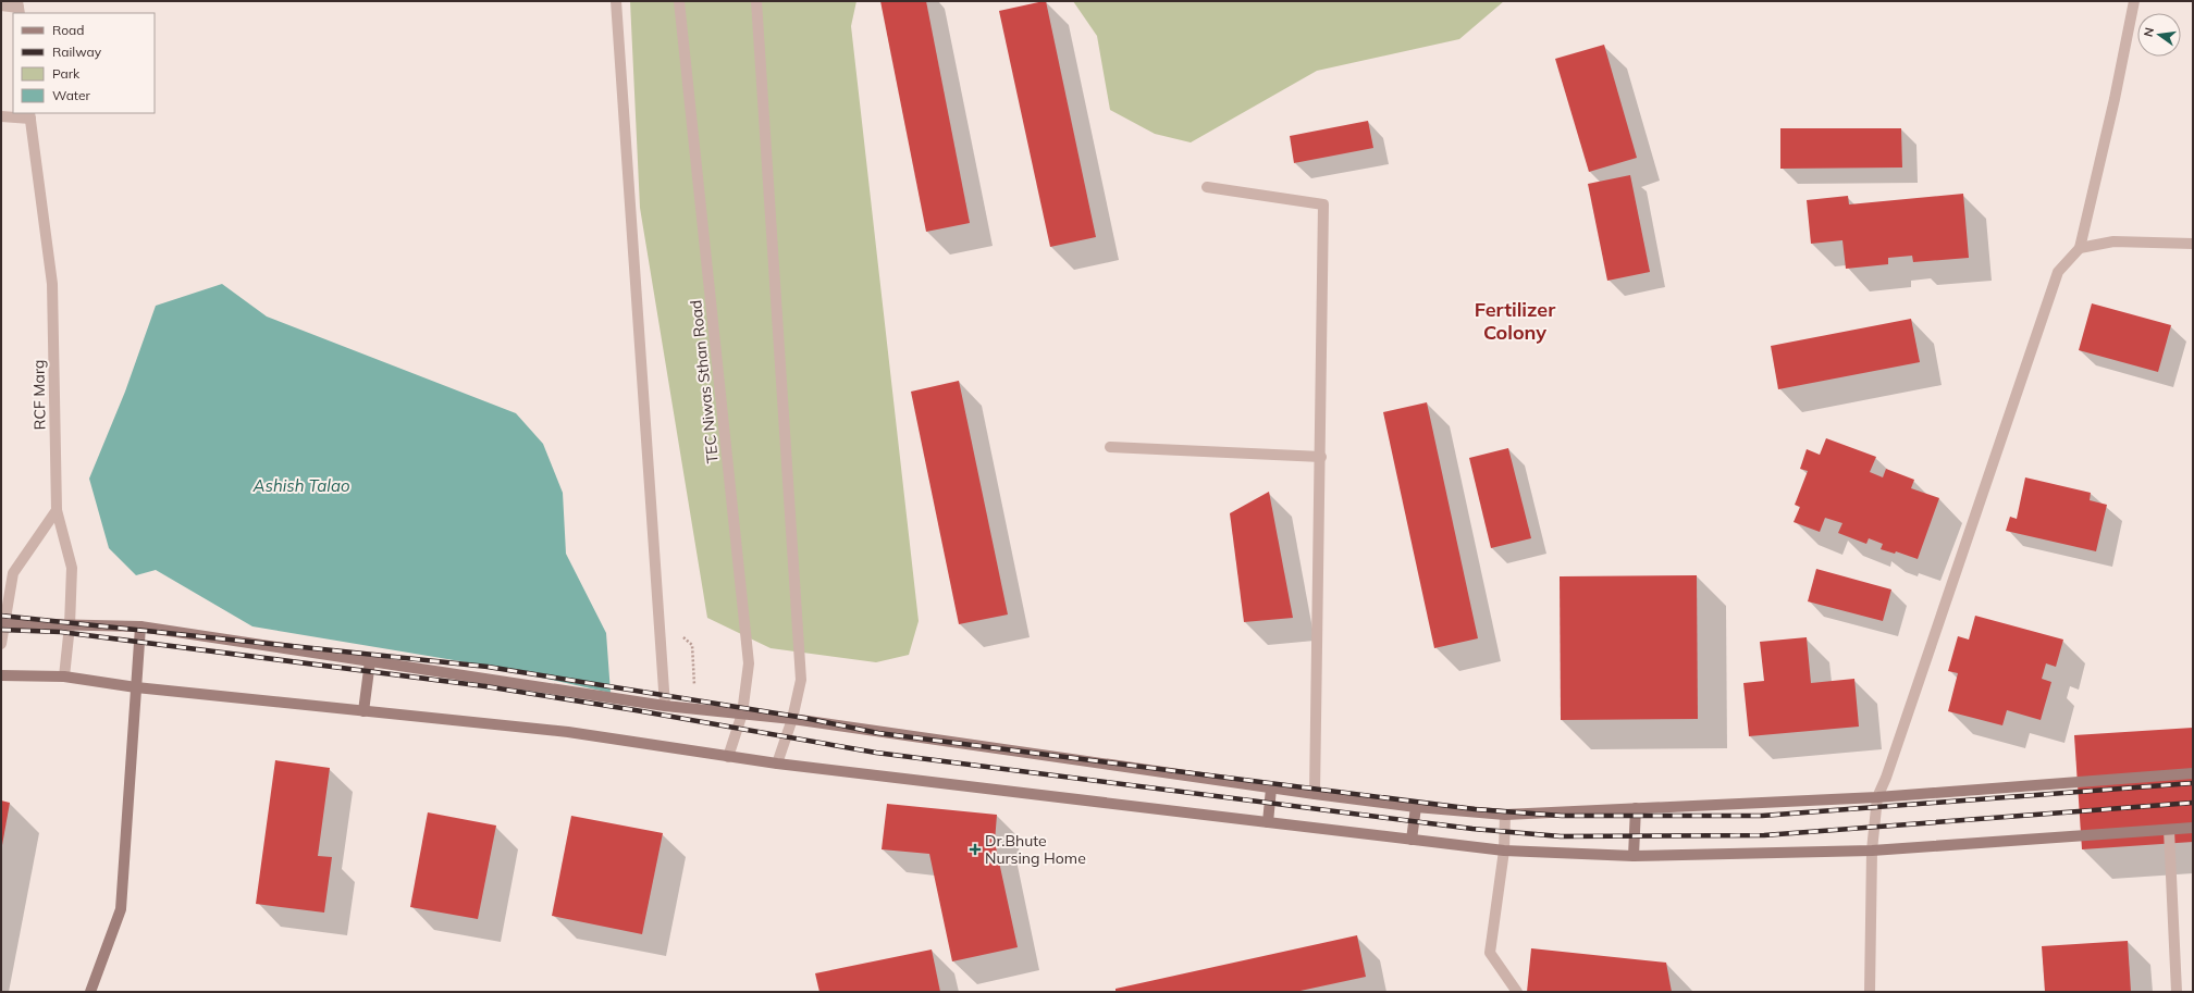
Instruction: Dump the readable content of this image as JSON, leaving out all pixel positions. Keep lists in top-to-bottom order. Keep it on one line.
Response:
{"streets":{"street":["TEC Niwas Sthan Road","RCF Marg"]},"districts":["Fertilizer Colony"],"water":["Ashish Talao"],"places":{"health":["Dr.Bhute Nursing Home"]},"legend":["Road","Railway","Park","Water"],"north":"left"}
